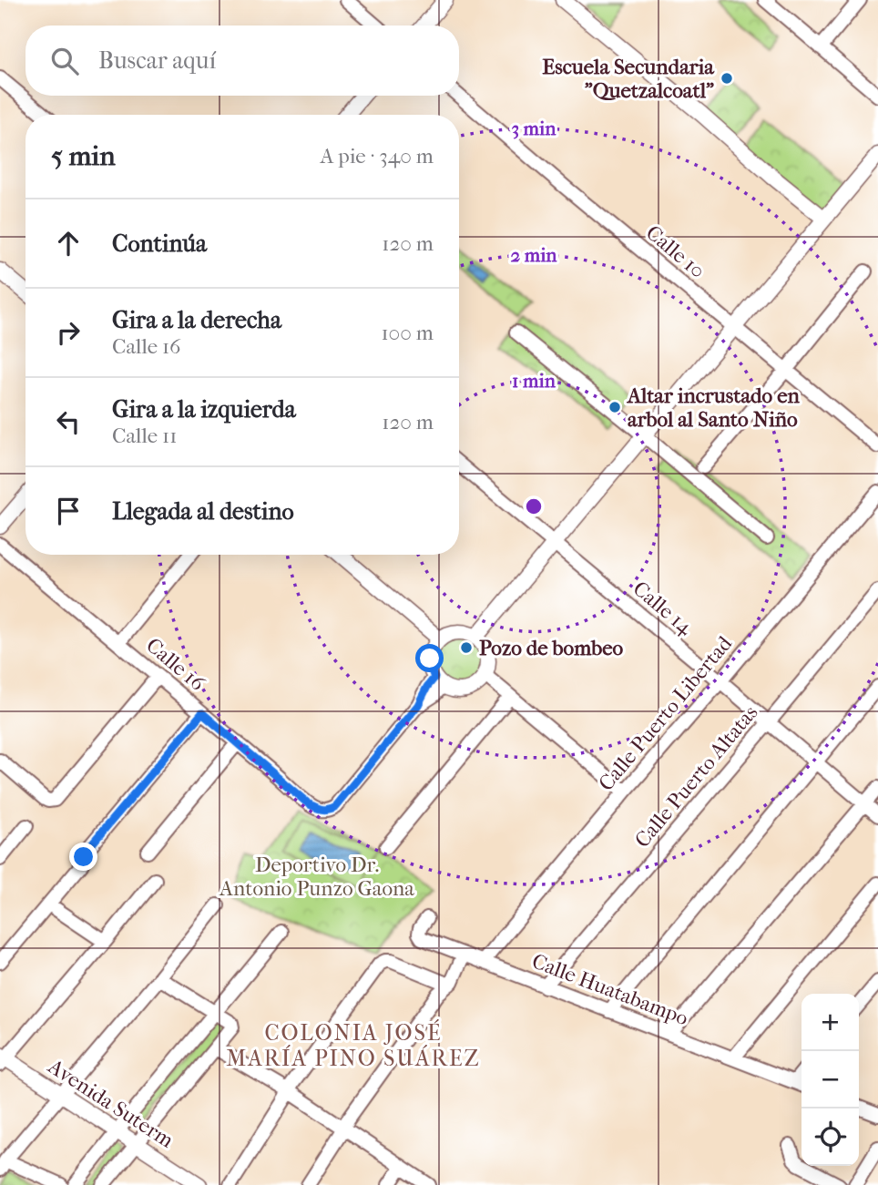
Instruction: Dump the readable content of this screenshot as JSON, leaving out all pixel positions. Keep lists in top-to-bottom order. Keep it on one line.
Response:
{"streets":{"street":["Calle 10","Calle 14","Calle 16","Calle Puerto Libertad","Calle Puerto Altatas","Calle Huatabampo","Avenida Suterm"]},"crossings":[["Calle 14","Calle Puerto Libertad"],["Calle 14","Calle Puerto Altatas"],["Calle Puerto Libertad","Calle Huatabampo"],["Calle Puerto Altatas","Calle Huatabampo"]],"districts":["COLONIA JOSÉ MARÍA PINO SUÁREZ"],"parks":["Deportivo Dr. Antonio Punzo Gaona"],"places":["Escuela Secundaria \"Quetzalcoatl\"","Altar incrustado en arbol al Santo Niño","Pozo de bombeo"],"page":{"search":"Buscar aquí","heading":["5 min","A pie · 340 m"],"list":[["Continúa","120 m"],["Gira a la derecha","Calle 16","100 m"],["Gira a la izquierda","Calle 11","120 m"],"Llegada al destino"],"map_buttons":["+","−"]},"rings":["3 min","2 min","1 min"]}
